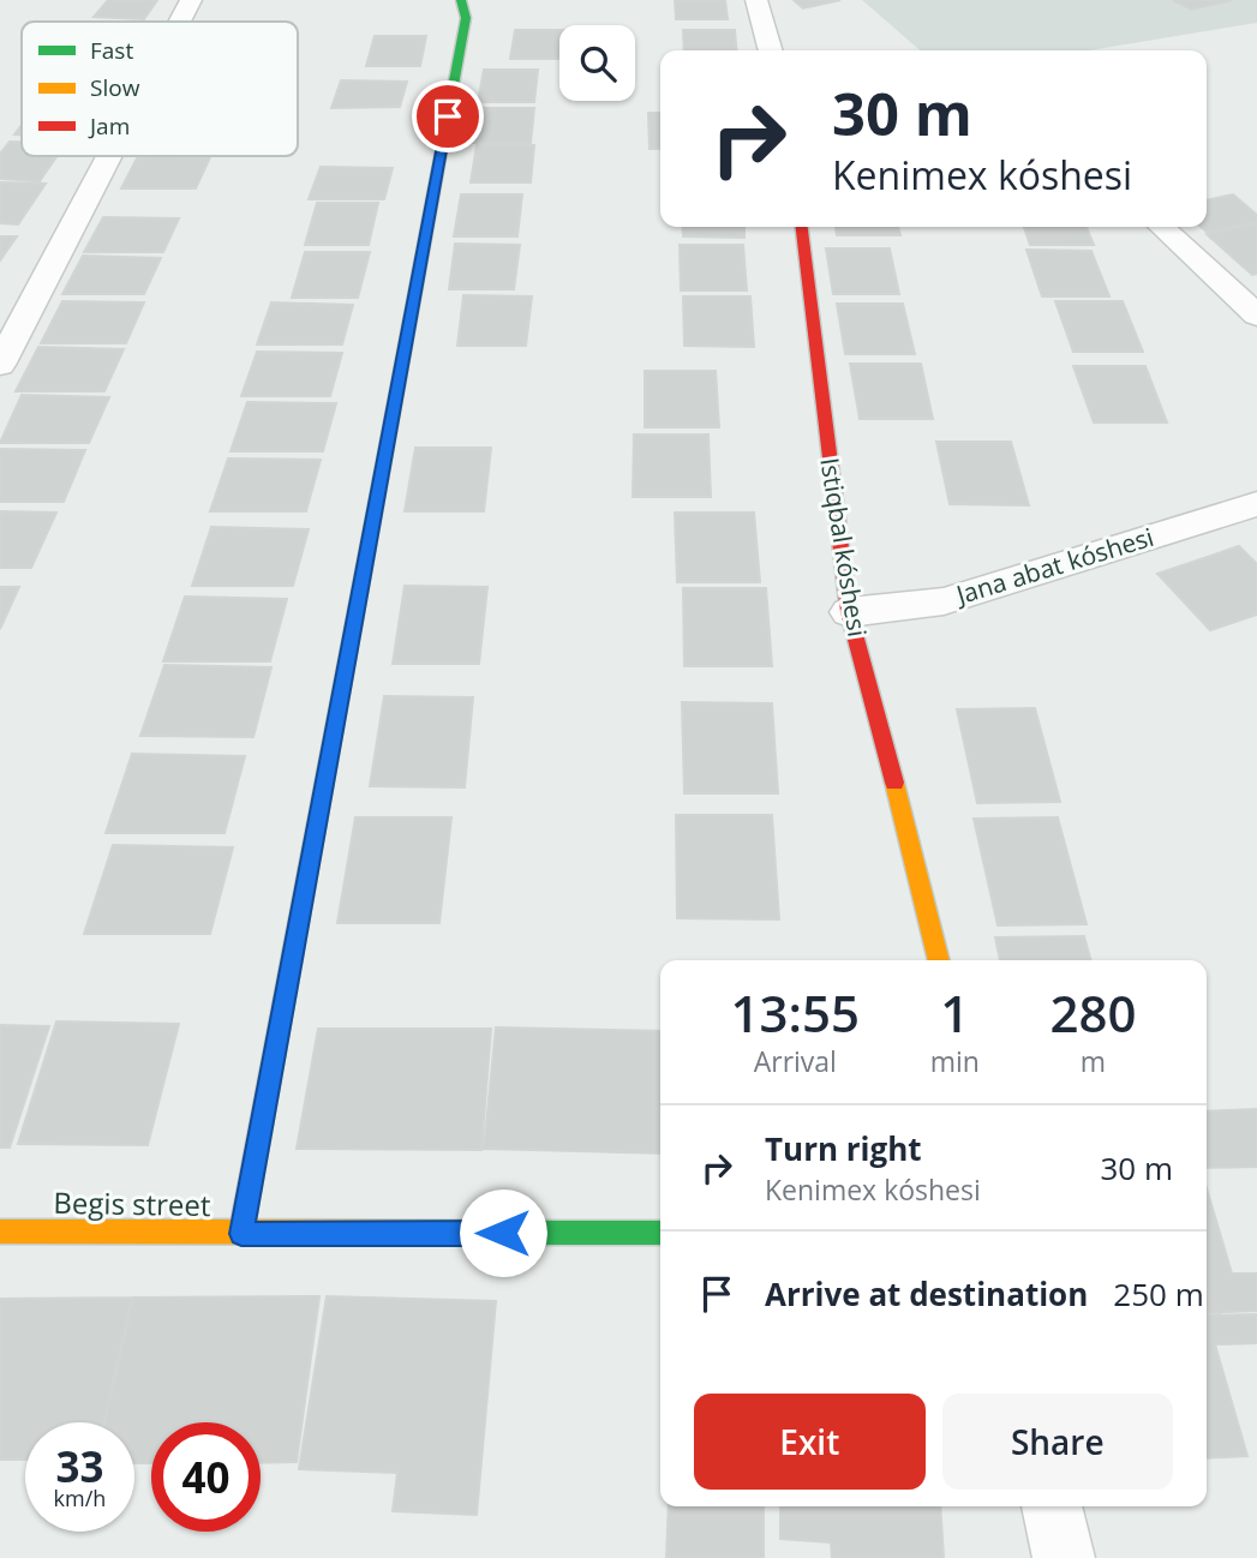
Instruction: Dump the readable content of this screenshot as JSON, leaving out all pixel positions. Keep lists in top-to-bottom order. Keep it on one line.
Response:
{"streets":{"street":["Istiqbal kóshesi","Jana abat kóshesi","Begis street"]},"crossings":[["Istiqbal kóshesi","Jana abat kóshesi"]],"legend":["Fast","Slow","Jam"],"page":{"turn":["30 m","Kenimex kóshesi"],"eta":["13:55","Arrival","1","min","280","m"],"list":[{"name":"Turn right","note":"Kenimex kóshesi","value":"30 m"},{"name":"Arrive at destination","value":"250 m"}],"buttons":["Exit","Share"],"speed":"33 km/h","limit":"40"}}
